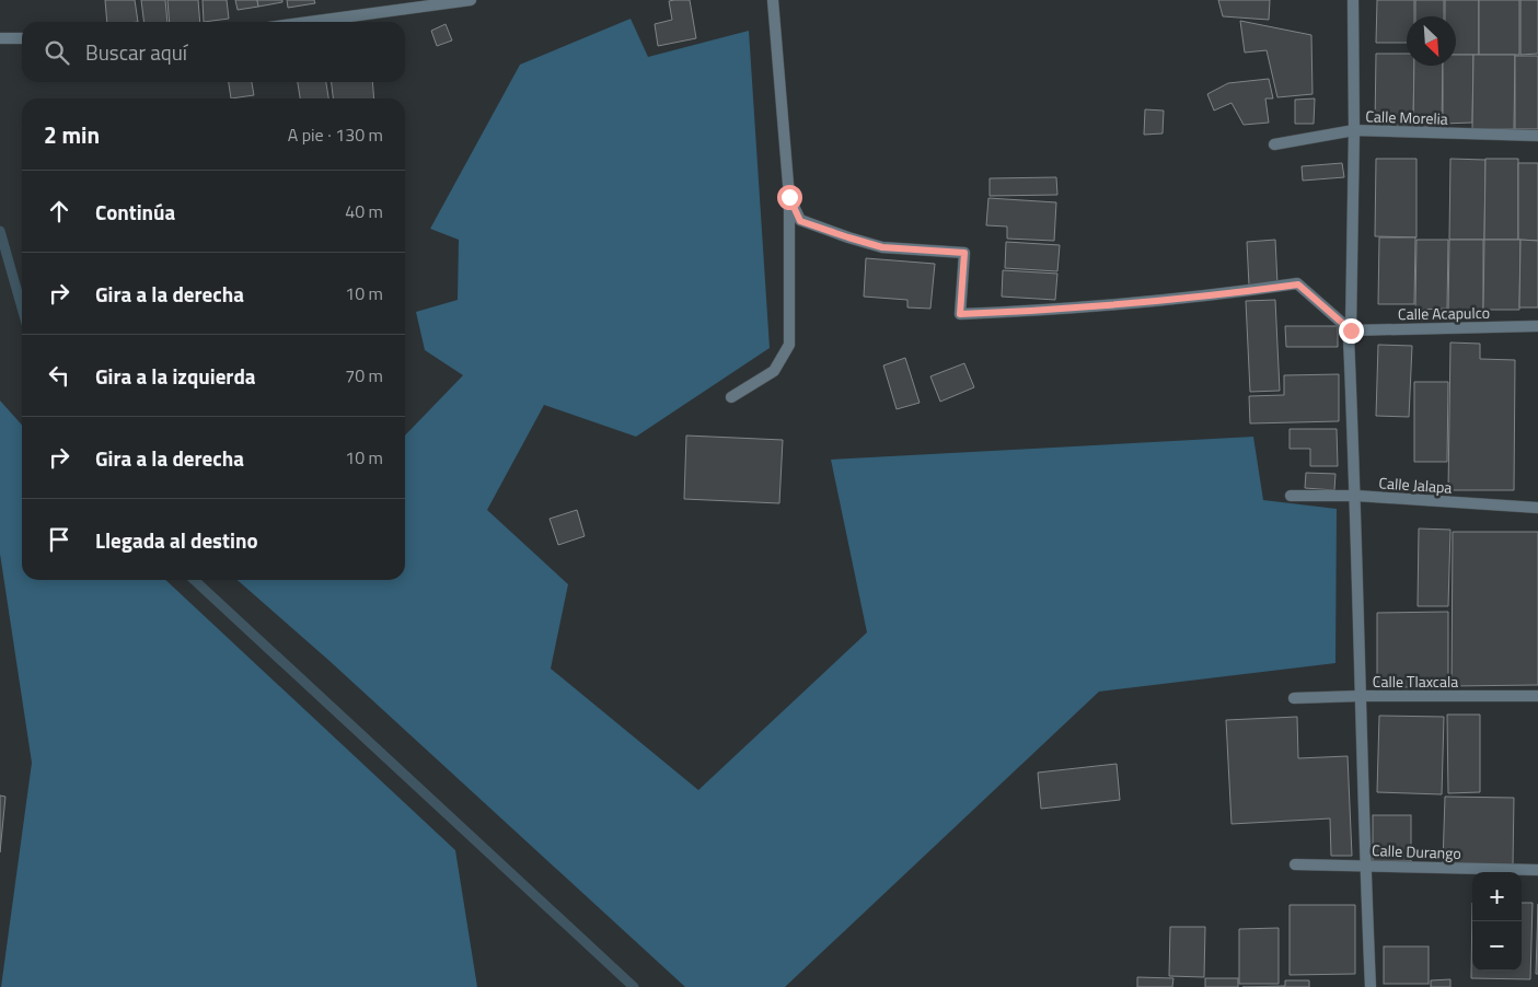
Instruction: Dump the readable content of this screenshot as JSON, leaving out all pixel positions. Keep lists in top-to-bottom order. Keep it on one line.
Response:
{"streets":{"street":["Calle Morelia","Calle Acapulco","Calle Jalapa","Calle Tlaxcala","Calle Durango"]},"north":"bottom right","page":{"search":"Buscar aquí","heading":["2 min","A pie · 130 m"],"list":[["Continúa","40 m"],["Gira a la derecha","10 m"],["Gira a la izquierda","70 m"],["Gira a la derecha","10 m"],"Llegada al destino"],"map_buttons":["+","−"]}}
